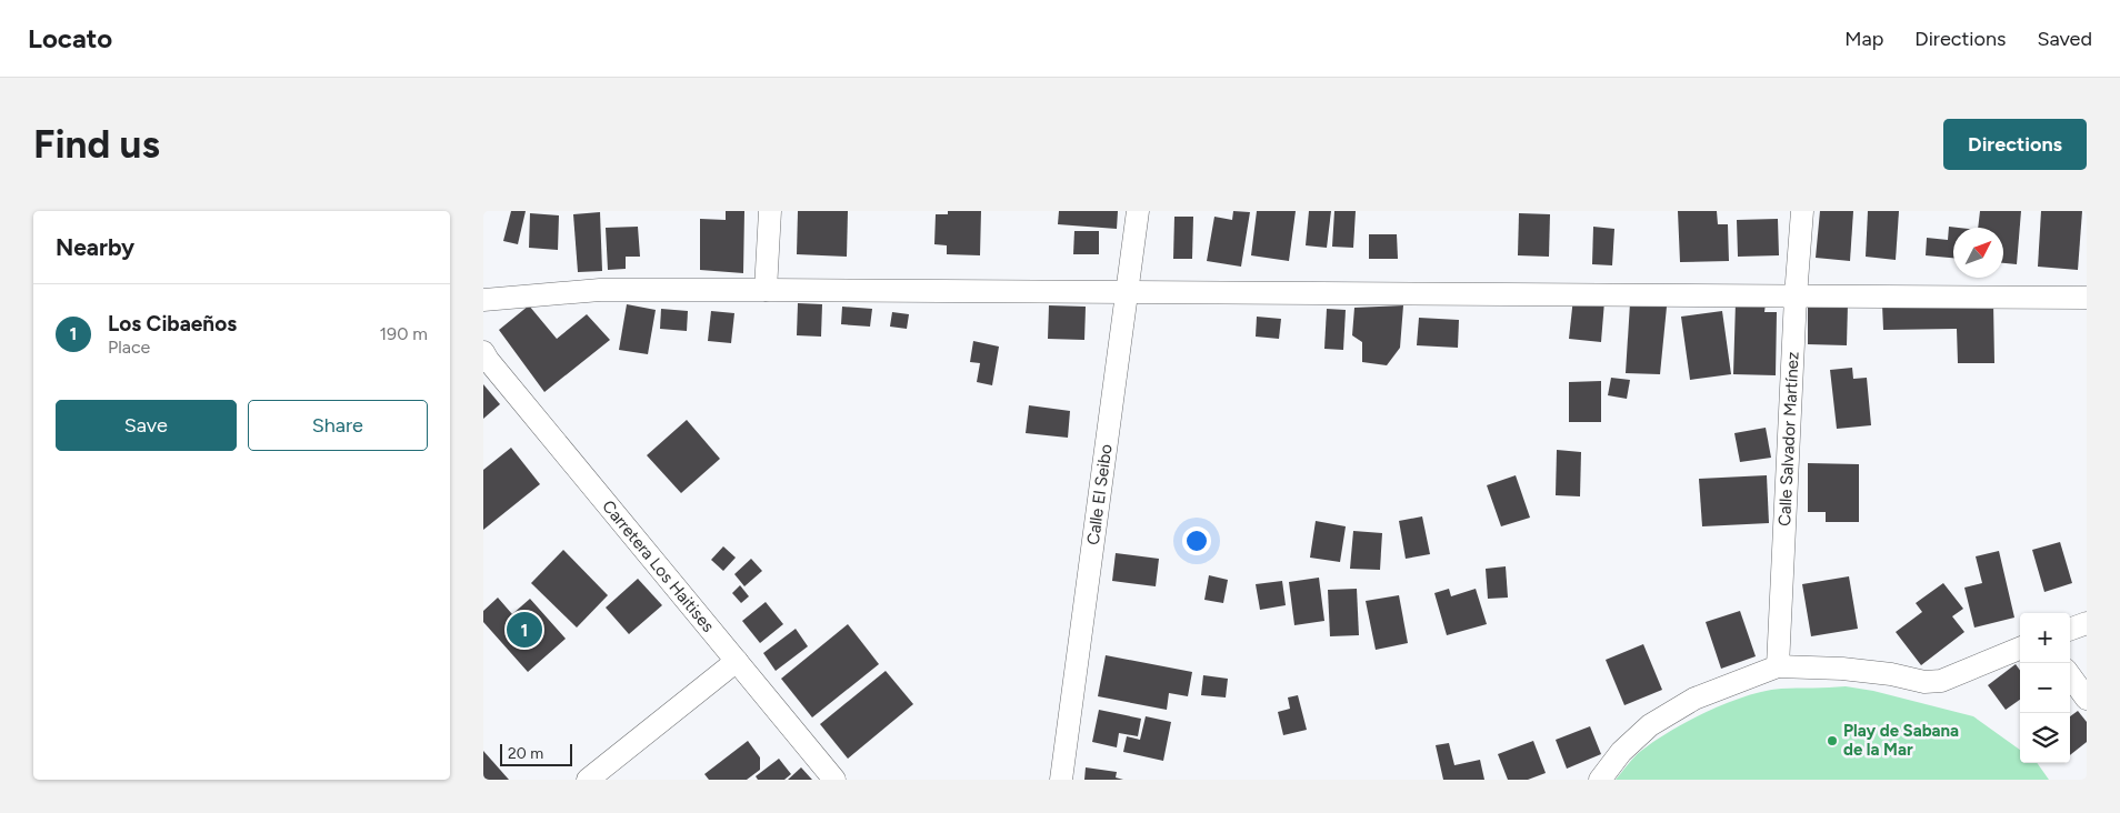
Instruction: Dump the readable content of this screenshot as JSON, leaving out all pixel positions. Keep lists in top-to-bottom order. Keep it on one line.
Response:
{"streets":{"street":["Calle Salvador Martínez","Calle El Seibo","Carretera Los Haitises"]},"places":["Play de Sabana de la Mar"],"scale_bar":"20 m","north":"top right","page":{"header":"Locato","nav":["Map","Directions","Saved"],"buttons":["Directions",["Save","Share"]],"title":"Find us","heading":"Nearby","list":[{"mark":"1","name":"Los Cibaeños","note":"Place","value":"190 m"}],"pins":"1","map_buttons":["+","−"],"scale":"20 m"}}
